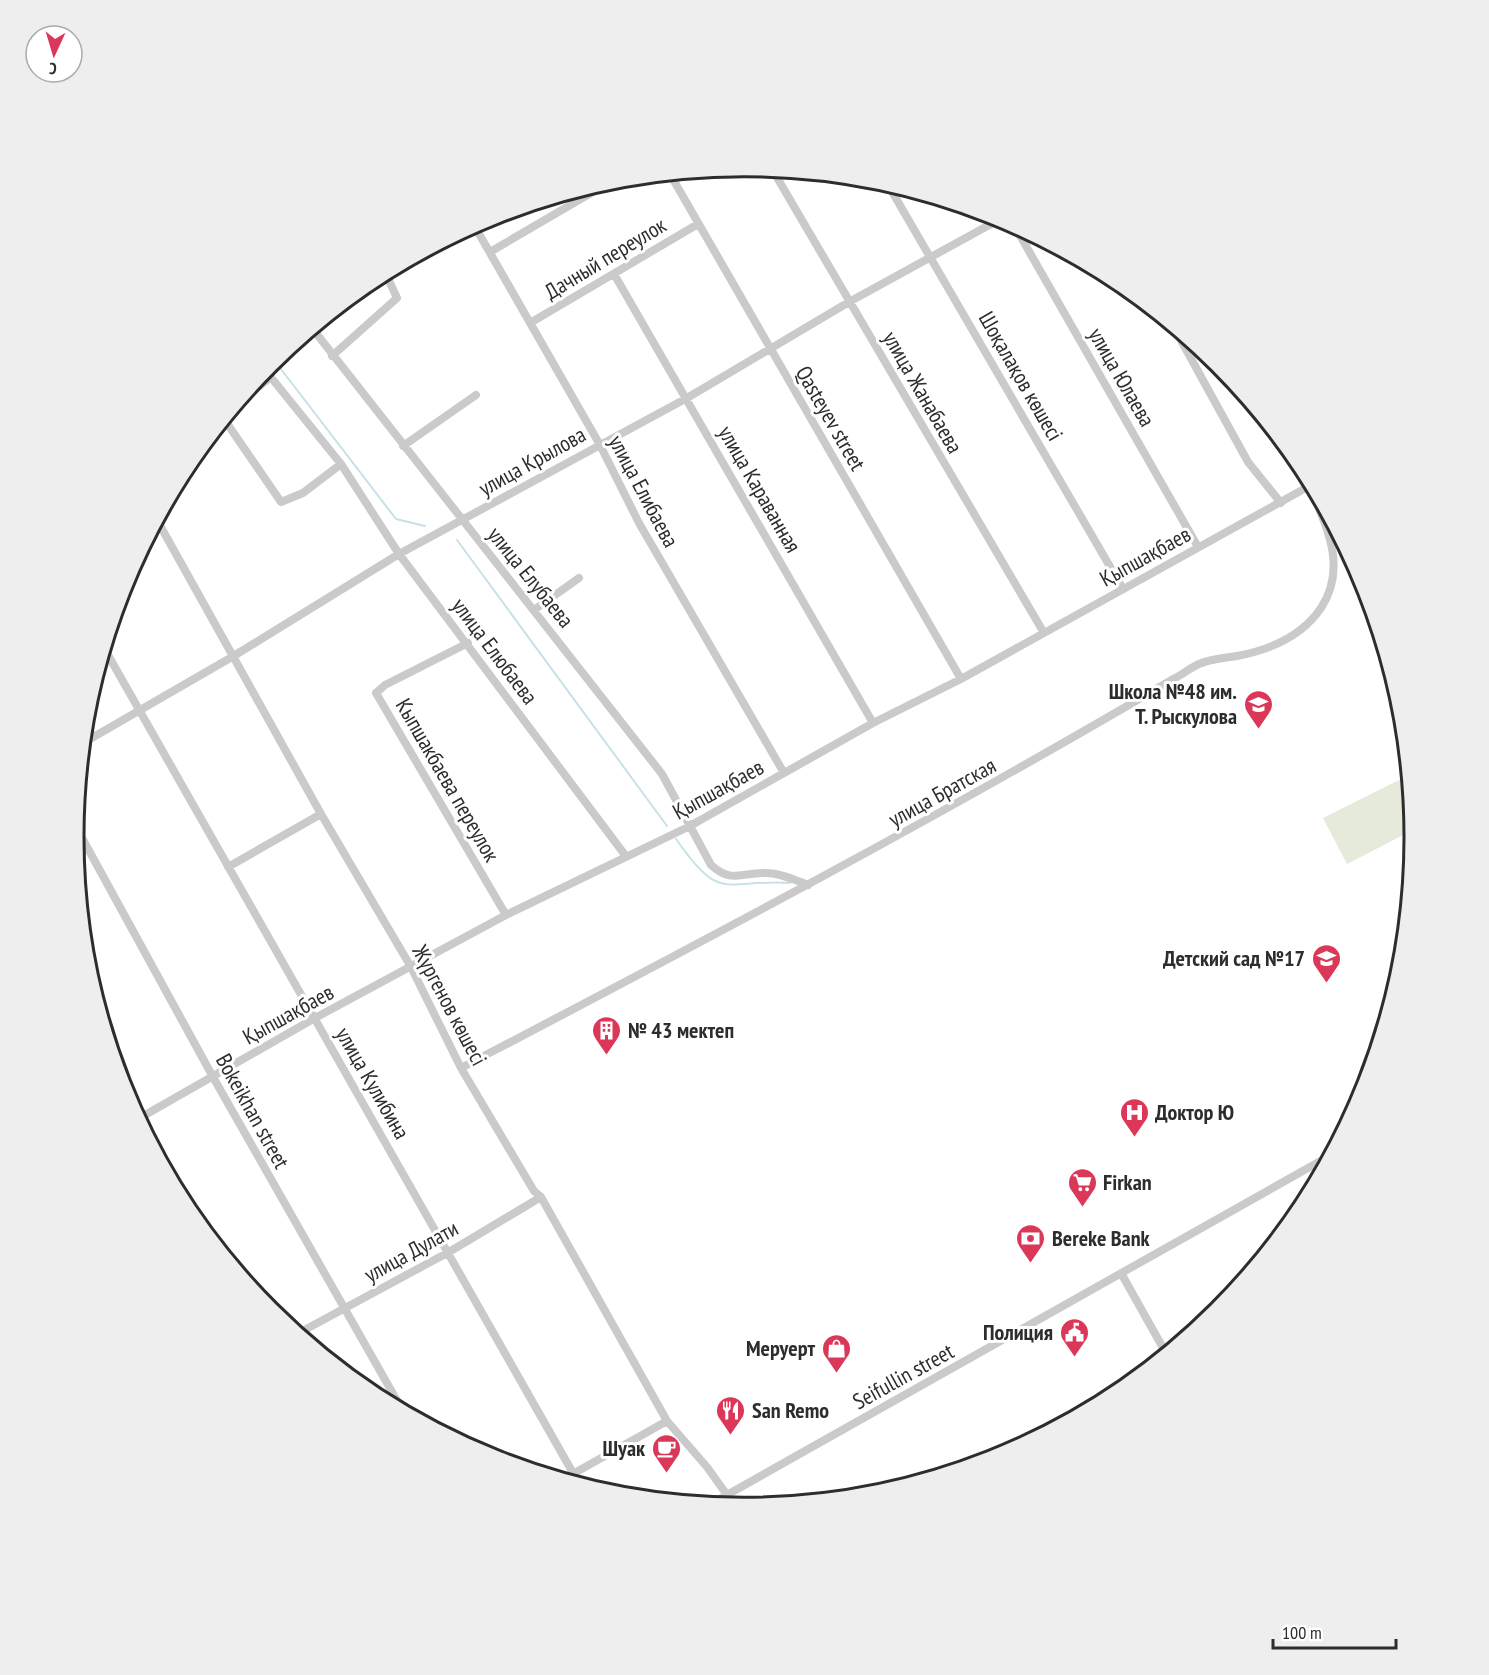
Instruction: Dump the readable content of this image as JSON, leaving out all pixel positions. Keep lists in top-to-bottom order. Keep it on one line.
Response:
{"streets":{"street":["Дачный переулок","Шоқалақов көшесі","улица Юлаева","улица Жанабаева","Qasteyev street","улица Крылова","улица Караванная","улица Елибаева","Қыпшақбаев","улица Елубаева","улица Елюбаева","Кыпшакбаева переулок","улица Братская","Жүргенов көшесі","улица Кулибина","Bokeikhan street","улица Дулати","Seifullin street"]},"crossings":[["Дачный переулок","Qasteyev street"],["Дачный переулок","улица Караванная"],["Дачный переулок","улица Елибаева"],["Шоқалақов көшесі","улица Крылова"],["Шоқалақов көшесі","Қыпшақбаев"],["улица Юлаева","Қыпшақбаев"],["улица Жанабаева","улица Крылова"],["улица Жанабаева","Қыпшақбаев"],["Qasteyev street","улица Крылова"],["Qasteyev street","Қыпшақбаев"],["улица Крылова","улица Караванная"],["улица Крылова","улица Елибаева"],["улица Крылова","улица Елубаева"],["улица Крылова","улица Елюбаева"],["улица Крылова","Жүргенов көшесі"],["улица Крылова","улица Кулибина"],["улица Караванная","Қыпшақбаев"],["улица Елибаева","Қыпшақбаев"],["Қыпшақбаев","улица Елубаева"],["Қыпшақбаев","улица Елюбаева"],["Қыпшақбаев","Кыпшакбаева переулок"],["Қыпшақбаев","Жүргенов көшесі"],["Қыпшақбаев","улица Кулибина"],["Қыпшақбаев","Bokeikhan street"],["улица Елубаева","улица Братская"],["улица Елюбаева","Кыпшакбаева переулок"],["улица Братская","Жүргенов көшесі"],["Жүргенов көшесі","улица Дулати"],["Жүргенов көшесі","Seifullin street"],["улица Кулибина","улица Дулати"],["Bokeikhan street","улица Дулати"]],"places":{"school or university":["Школа №48 им. Т. Рыскулова","Детский сад №17"],"building":["№ 43 мектеп"],"hospital":["Доктор Ю"],"supermarket":["Firkan"],"bank":["Bereke Bank"],"public building":["Полиция"],"shop":["Меруерт"],"restaurant":["San Remo"],"cafe":["Шуак"]},"scale_bar":"100 m","north":"bottom"}
